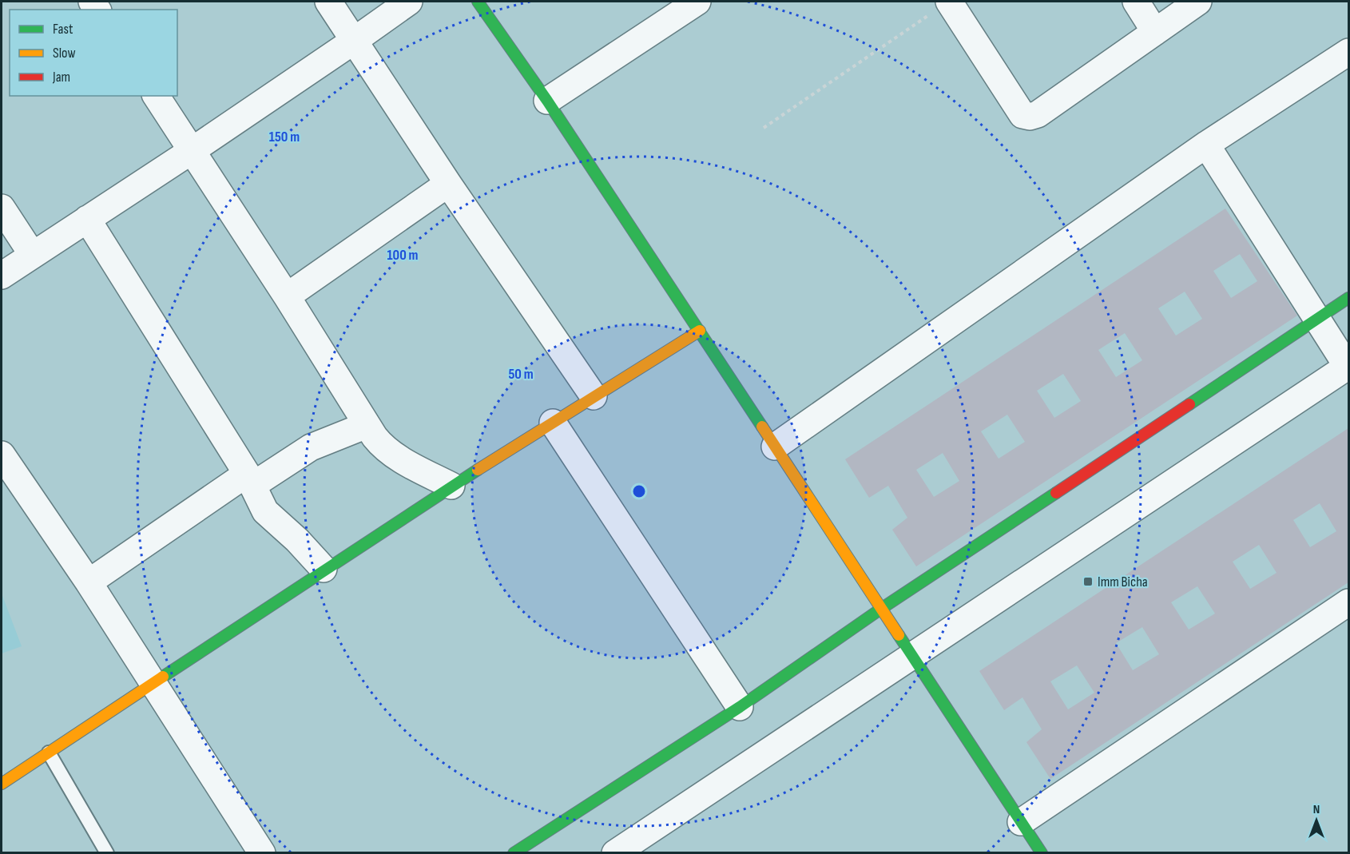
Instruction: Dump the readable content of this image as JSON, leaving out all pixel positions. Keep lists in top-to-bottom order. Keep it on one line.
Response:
{"places":{"transit":["Imm Bicha"]},"legend":["Fast","Slow","Jam"],"north":"top","rings":["150 m","100 m","50 m"]}
